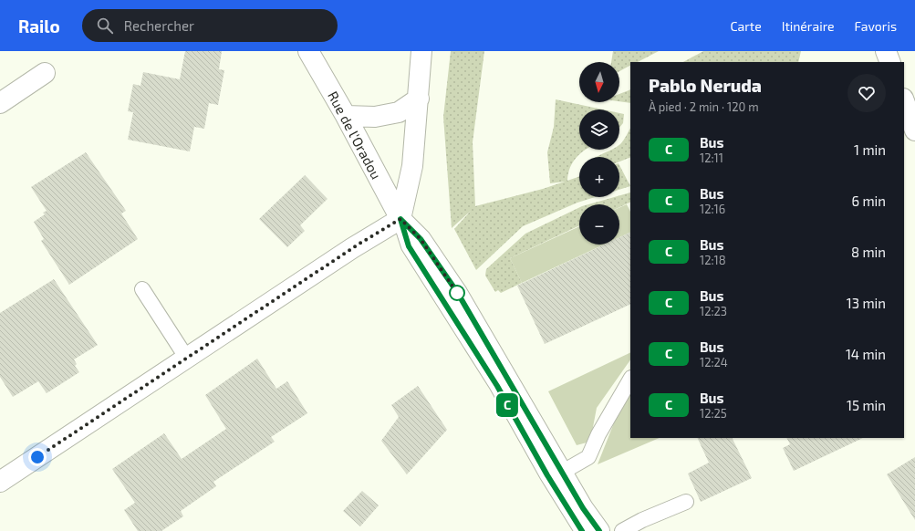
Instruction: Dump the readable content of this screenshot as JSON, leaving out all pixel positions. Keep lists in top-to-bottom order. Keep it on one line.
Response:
{"streets":{"street":["Rue de l'Oradou"]},"lines":["bus line C"],"north":"bottom","page":{"header":"Railo","search":"Rechercher","nav":["Carte","Itinéraire","Favoris"],"on_map":"C","map_buttons":["+","−"],"heading":["Pablo Neruda","À pied · 2 min · 120 m"],"list":[{"mark":"C","name":"Bus","note":"12:11","value":"1 min"},{"mark":"C","name":"Bus","note":"12:16","value":"6 min"},{"mark":"C","name":"Bus","note":"12:18","value":"8 min"},{"mark":"C","name":"Bus","note":"12:23","value":"13 min"},{"mark":"C","name":"Bus","note":"12:24","value":"14 min"},{"mark":"C","name":"Bus","note":"12:25","value":"15 min"}]}}
